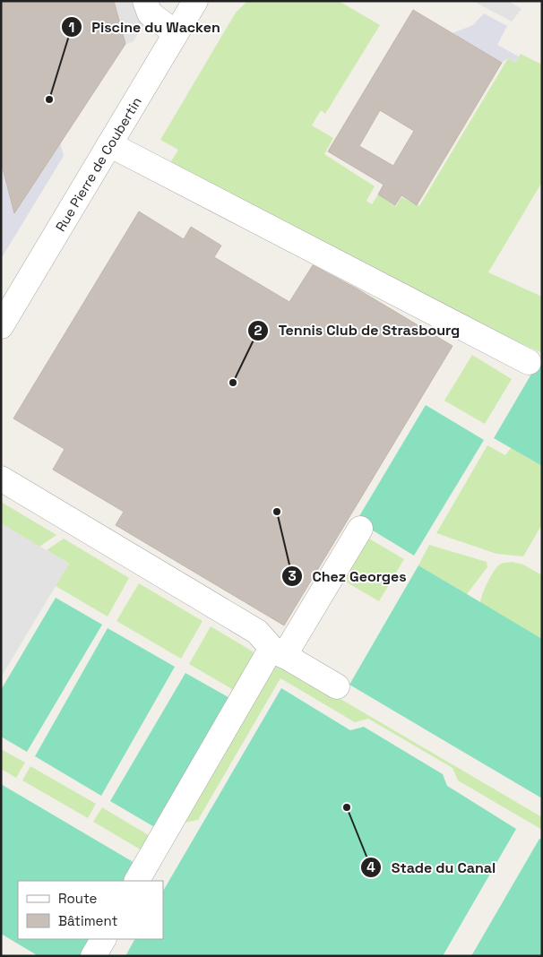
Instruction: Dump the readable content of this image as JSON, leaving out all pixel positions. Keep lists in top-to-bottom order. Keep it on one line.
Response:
{"streets":{"street":["Rue Pierre de Coubertin"]},"places":["Piscine du Wacken","Tennis Club de Strasbourg","Chez Georges","Stade du Canal"],"legend":["Route","Bâtiment"]}
